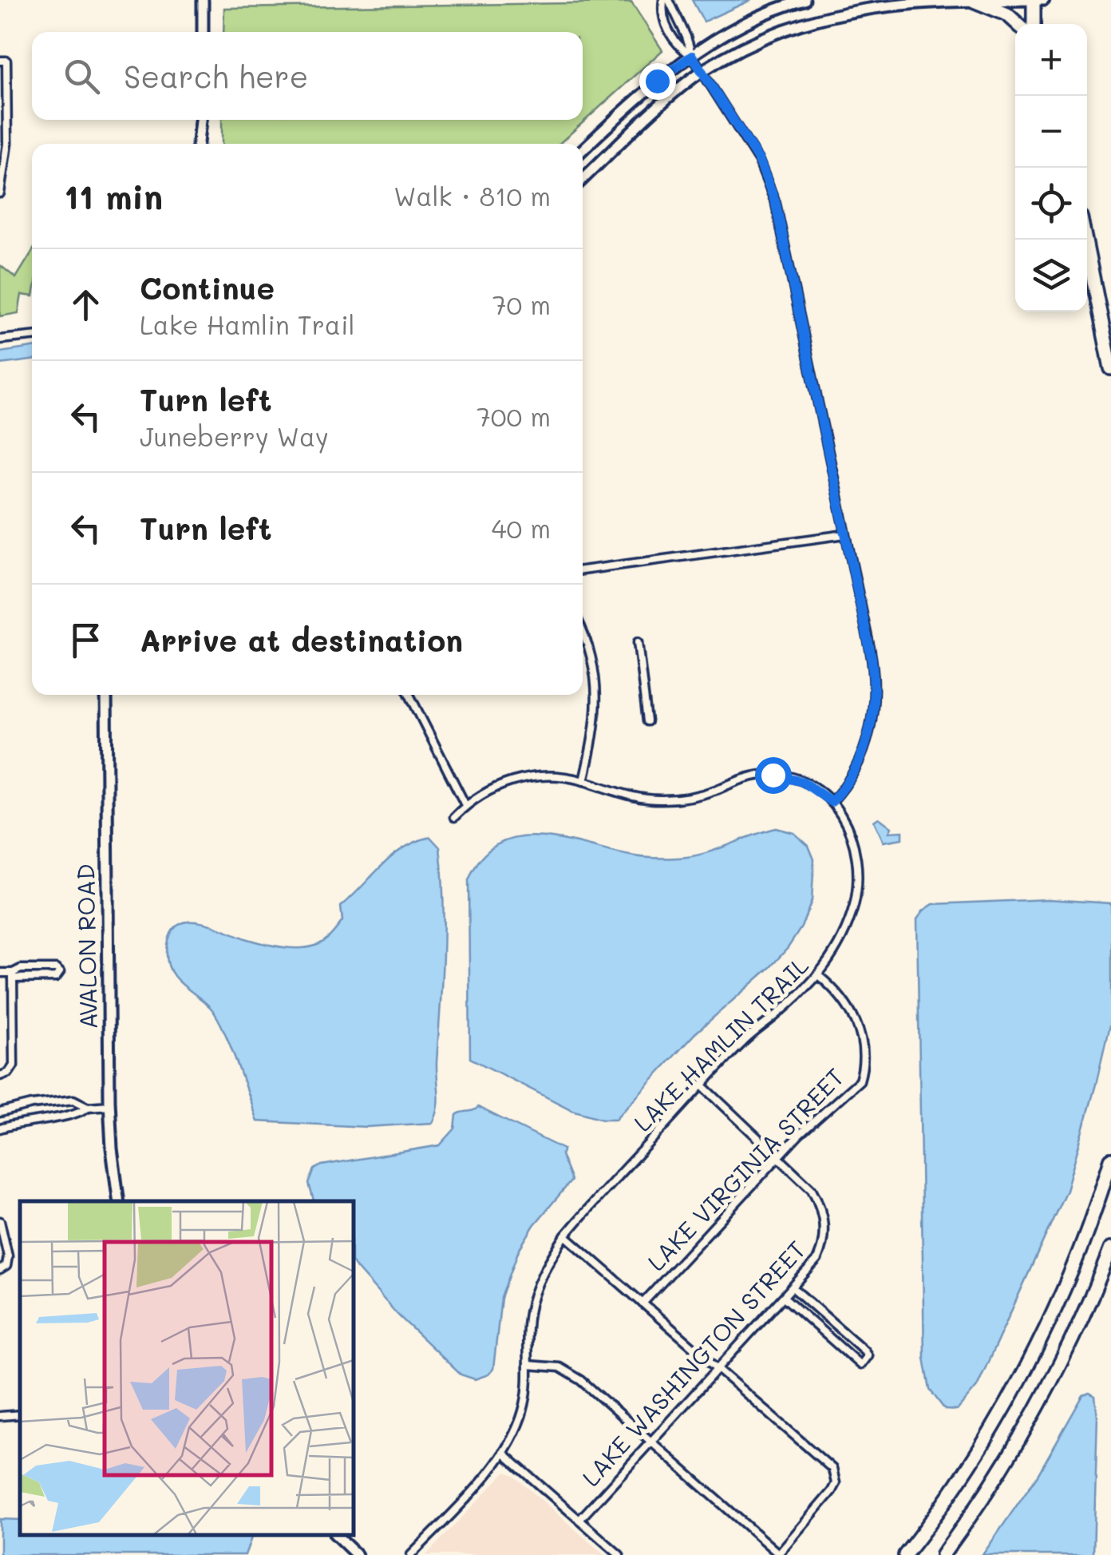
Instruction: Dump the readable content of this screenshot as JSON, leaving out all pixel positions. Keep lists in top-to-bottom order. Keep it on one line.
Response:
{"streets":{"main road":["AVALON ROAD"],"street":["LAKE HAMLIN TRAIL","LAKE VIRGINIA STREET","LAKE WASHINGTON STREET"]},"crossings":[["LAKE HAMLIN TRAIL","LAKE VIRGINIA STREET"],["LAKE HAMLIN TRAIL","LAKE WASHINGTON STREET"],["LAKE VIRGINIA STREET","LAKE WASHINGTON STREET"]],"page":{"map_buttons":["+","−"],"search":"Search here","heading":["11 min","Walk · 810 m"],"list":[["Continue","Lake Hamlin Trail","70 m"],["Turn left","Juneberry Way","700 m"],["Turn left","40 m"],"Arrive at destination"]}}
